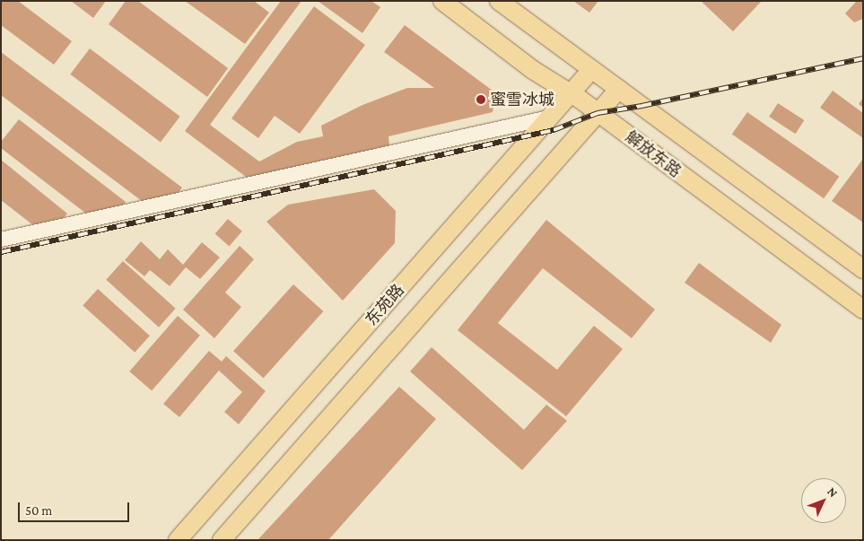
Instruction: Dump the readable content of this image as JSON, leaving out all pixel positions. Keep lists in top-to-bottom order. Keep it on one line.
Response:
{"streets":{"main road":["解放东路","东苑路"]},"crossings":[["解放东路","东苑路"]],"places":["蜜雪冰城"],"scale_bar":"50 m","north":"top right"}
